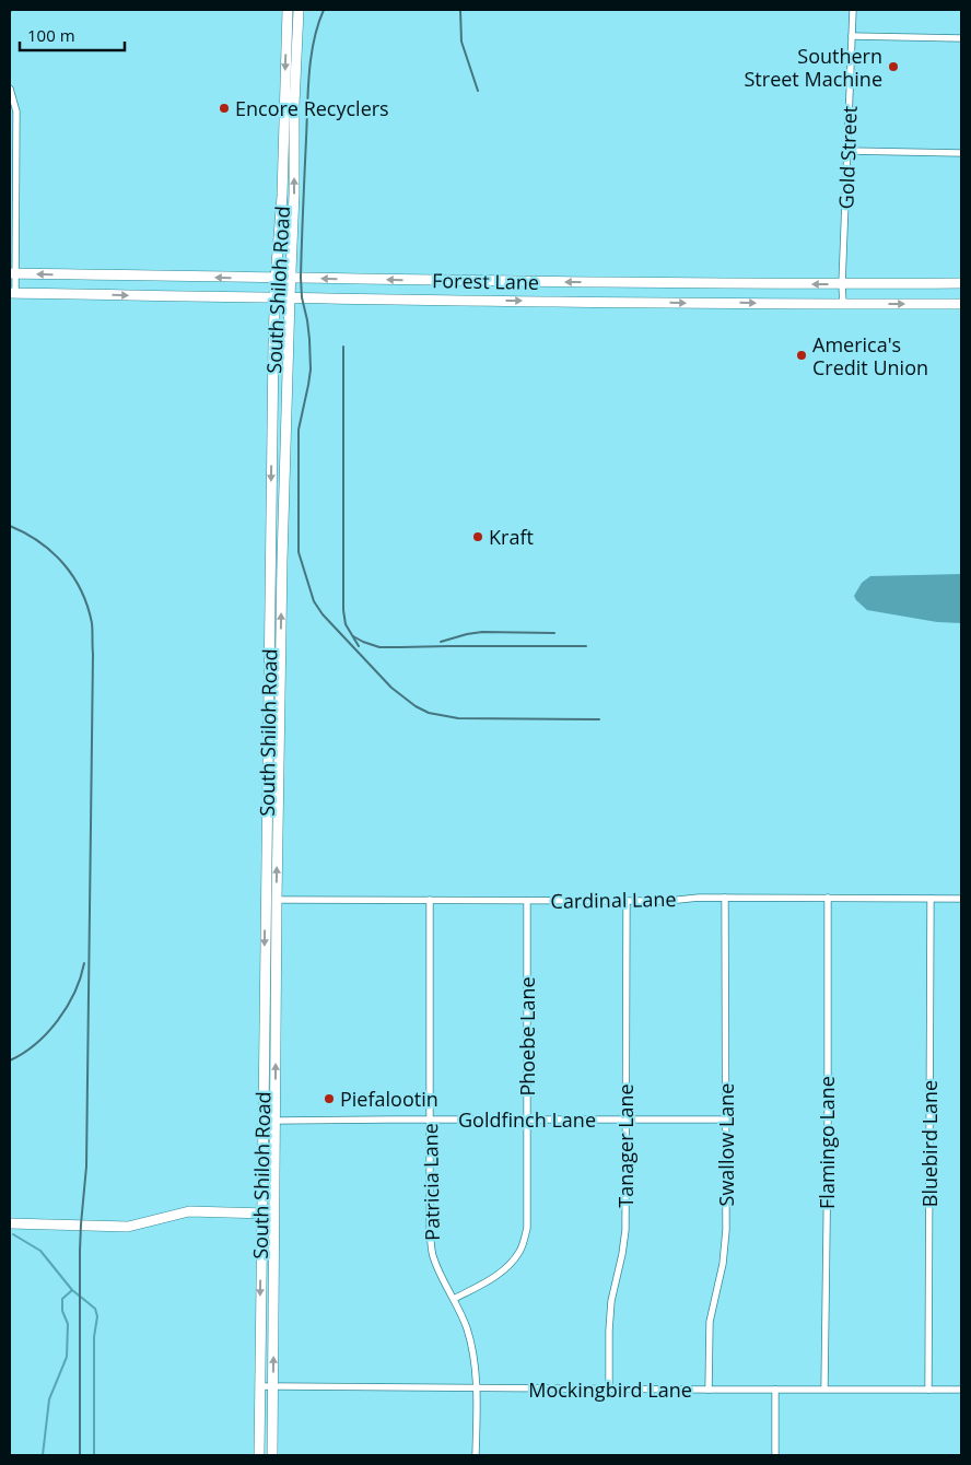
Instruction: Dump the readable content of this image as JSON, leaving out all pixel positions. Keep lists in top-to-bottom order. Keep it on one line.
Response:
{"streets":{"main road":["Forest Lane","South Shiloh Road"],"street":["Gold Street","Cardinal Lane","Phoebe Lane","Goldfinch Lane","Flamingo Lane","Bluebird Lane","Swallow Lane","Tanager Lane","Patricia Lane","Mockingbird Lane"]},"crossings":[["Gold Street","Forest Lane"],["Forest Lane","South Shiloh Road"],["South Shiloh Road","Cardinal Lane"],["South Shiloh Road","Goldfinch Lane"],["South Shiloh Road","Mockingbird Lane"],["Cardinal Lane","Phoebe Lane"],["Cardinal Lane","Flamingo Lane"],["Cardinal Lane","Bluebird Lane"],["Cardinal Lane","Swallow Lane"],["Cardinal Lane","Tanager Lane"],["Cardinal Lane","Patricia Lane"],["Phoebe Lane","Goldfinch Lane"],["Phoebe Lane","Patricia Lane"],["Goldfinch Lane","Swallow Lane"],["Goldfinch Lane","Tanager Lane"],["Goldfinch Lane","Patricia Lane"],["Flamingo Lane","Mockingbird Lane"],["Bluebird Lane","Mockingbird Lane"],["Swallow Lane","Mockingbird Lane"],["Tanager Lane","Mockingbird Lane"],["Patricia Lane","Mockingbird Lane"]],"places":["Southern Street Machine","Encore Recyclers","America's Credit Union","Kraft","Piefalootin"],"scale_bar":"100 m"}
